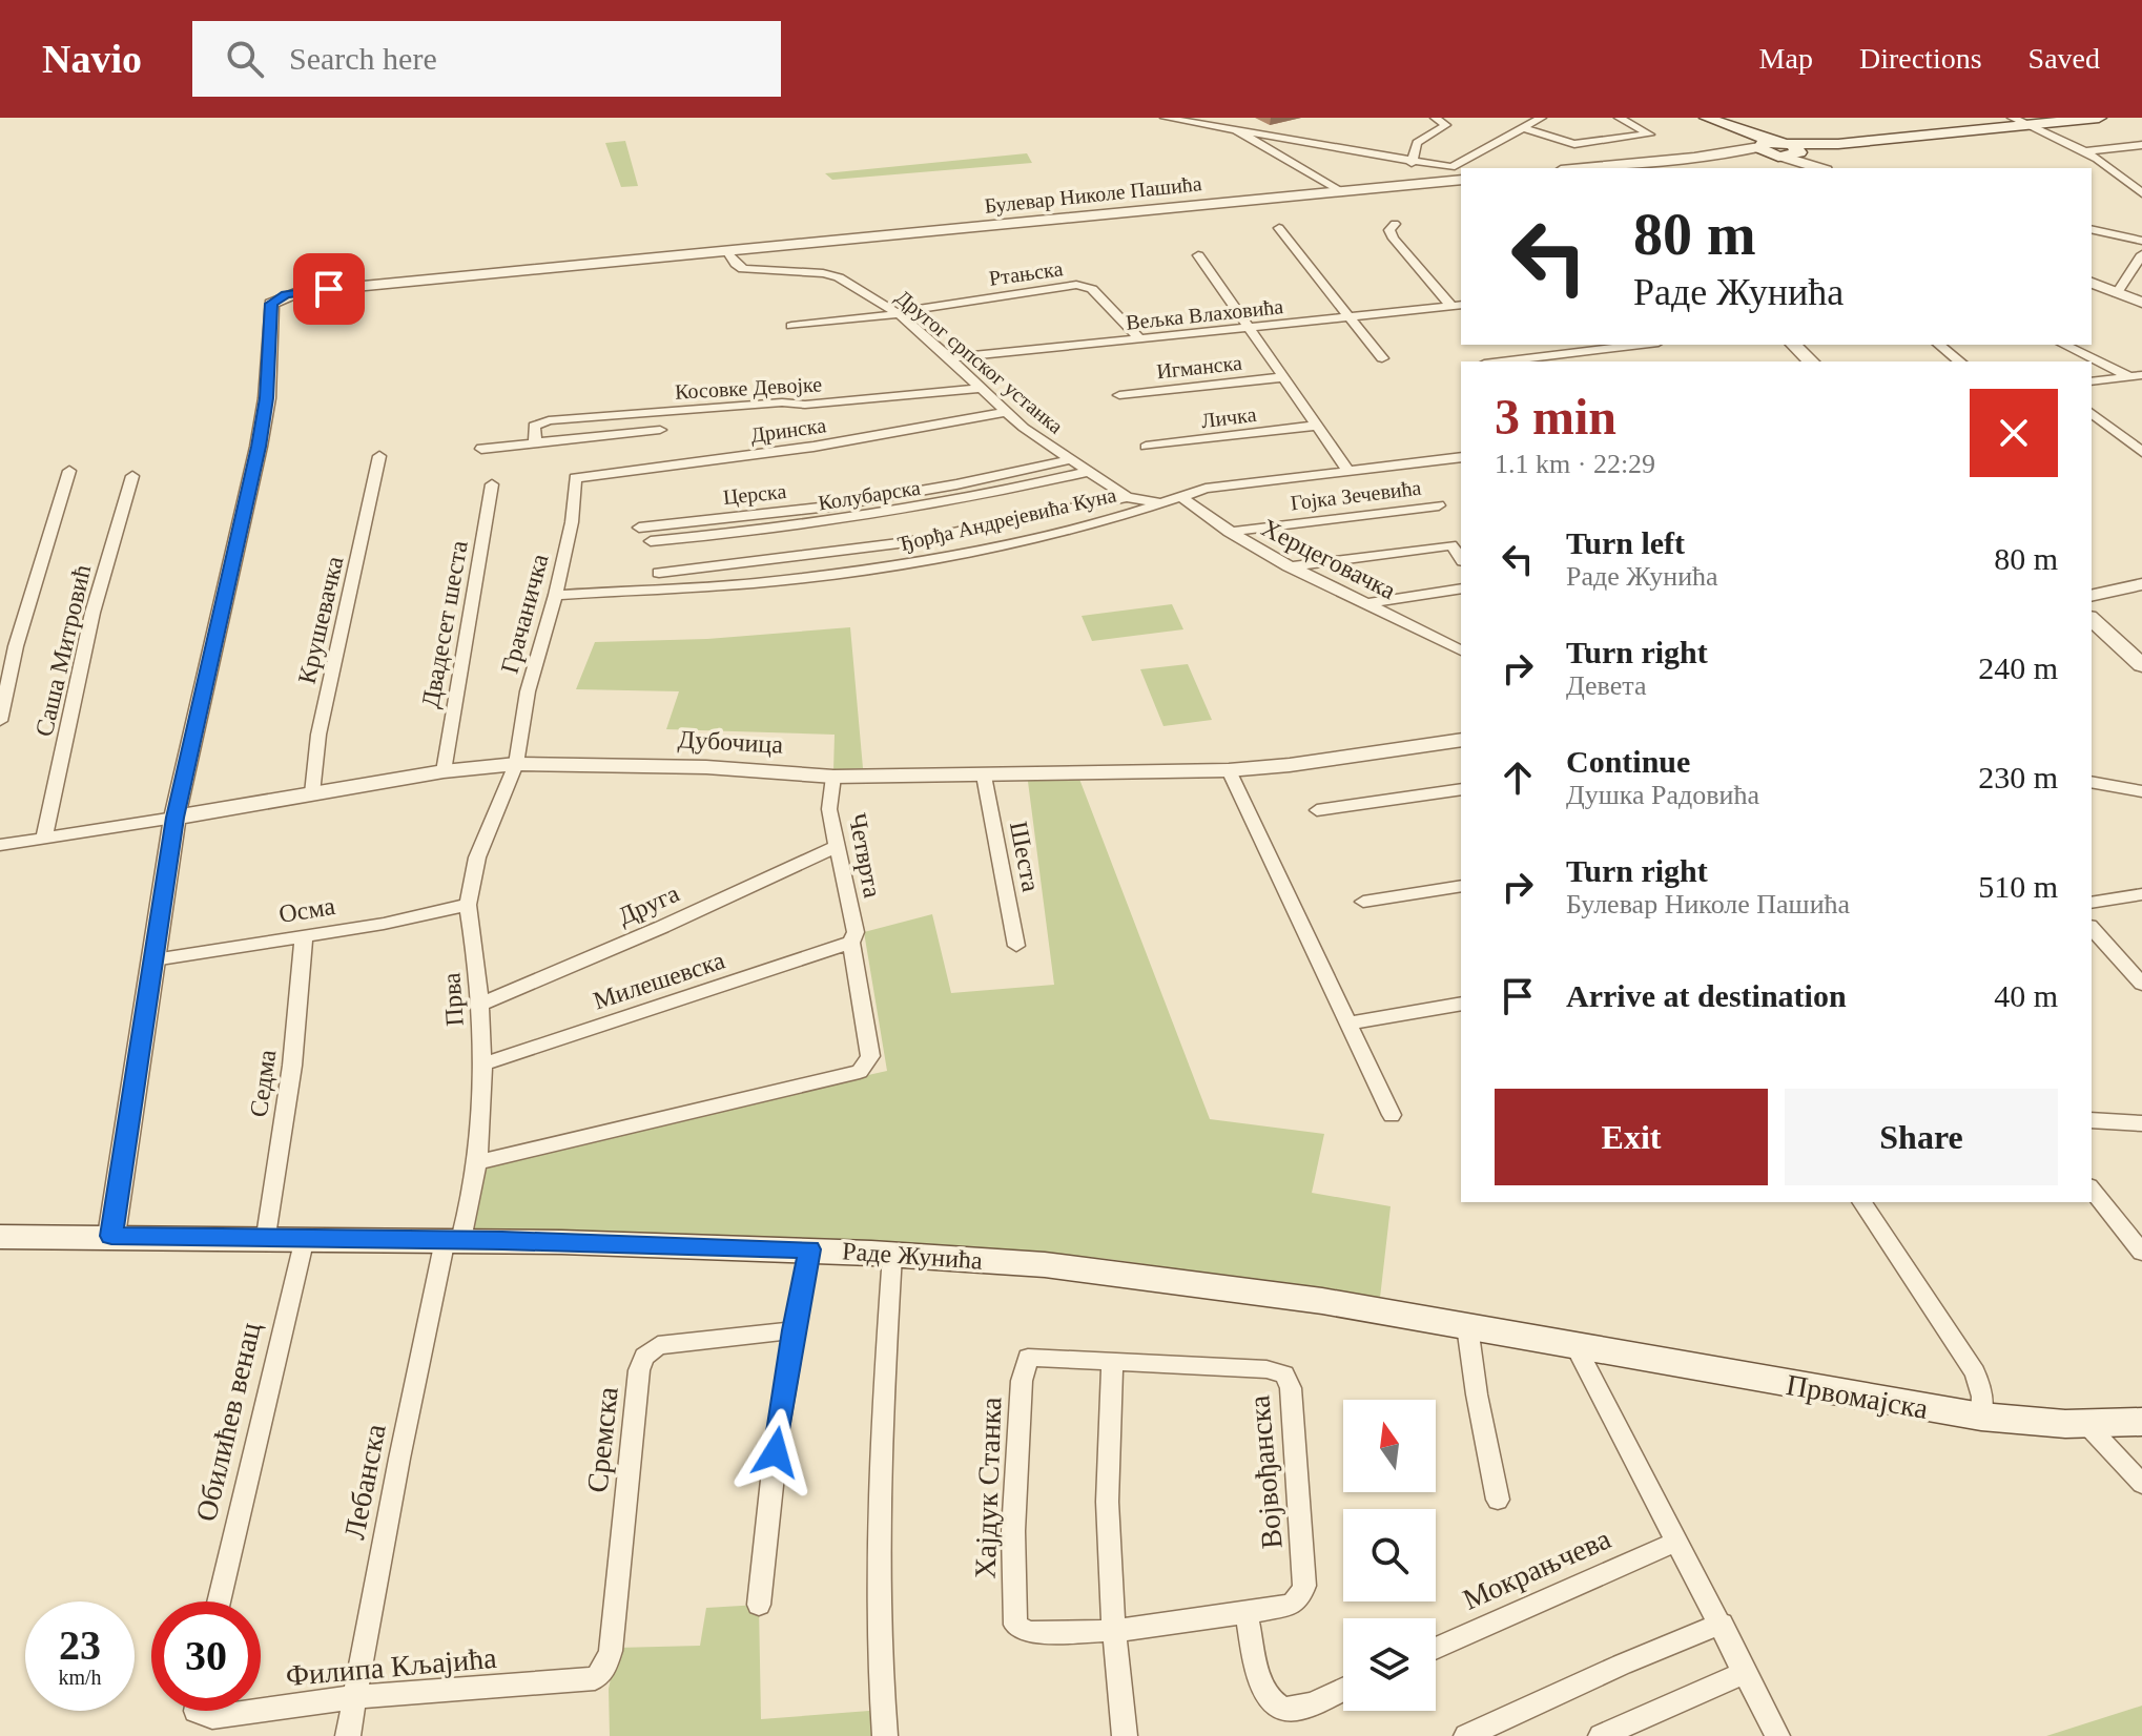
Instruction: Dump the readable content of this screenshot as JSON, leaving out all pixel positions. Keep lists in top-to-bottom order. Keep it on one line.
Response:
{"streets":{"main road":["Раде Жунића","Првомајска"],"street":["Булевар Николе Пашића","Ртањска","Вељка Влаховића","Другог српског устанка","Игманска","Косовке Девојке","Личка","Дринска","Церска","Колубарска","Гојка Зечевића","Ђорђа Андрејевића Куна","Херцеговачка","Грачаничка","Крушевачка","Двадесет шеста","Саша Митровић","Дубочица","Четврта","Шеста","Друга","Осма","Милешевска","Прва","Седма","Обилићев венац","Сремска","Војвођанска","Лебанска","Хајдук Станка","Мокрањчева","Филипа Кљајића"]},"crossings":[["Булевар Николе Пашића","Другог српског устанка"],["Булевар Николе Пашића","Дубочица"],["Ртањска","Вељка Влаховића"],["Ртањска","Другог српског устанка"],["Вељка Влаховића","Другог српског устанка"],["Другог српског устанка","Косовке Девојке"],["Другог српског устанка","Дринска"],["Другог српског устанка","Церска"],["Другог српског устанка","Колубарска"],["Другог српског устанка","Ђорђа Андрејевића Куна"],["Дринска","Грачаничка"],["Гојка Зечевића","Херцеговачка"],["Ђорђа Андрејевића Куна","Херцеговачка"],["Ђорђа Андрејевића Куна","Грачаничка"],["Грачаничка","Дубочица"],["Грачаничка","Прва"],["Крушевачка","Дубочица"],["Двадесет шеста","Дубочица"],["Саша Митровић","Дубочица"],["Дубочица","Четврта"],["Дубочица","Шеста"],["Дубочица","Прва"],["Четврта","Друга"],["Четврта","Милешевска"],["Четврта","Прва"],["Друга","Прва"],["Осма","Прва"],["Осма","Седма"],["Милешевска","Прва"],["Прва","Раде Жунића"],["Прва","Лебанска"],["Седма","Раде Жунића"],["Раде Жунића","Првомајска"],["Раде Жунића","Обилићев венац"],["Раде Жунића","Лебанска"],["Сремска","Филипа Кљајића"],["Војвођанска","Хајдук Станка"],["Лебанска","Филипа Кљајића"]],"north":"top","page":{"header":"Navio","search":"Search here","nav":["Map","Directions","Saved"],"turn":["80 m","Раде Жунића"],"heading":["3 min","1.1 km · 22:29"],"list":[{"name":"Turn left","note":"Раде Жунића","value":"80 m"},{"name":"Turn right","note":"Девета","value":"240 m"},{"name":"Continue","note":"Душка Радовића","value":"230 m"},{"name":"Turn right","note":"Булевар Николе Пашића","value":"510 m"},{"name":"Arrive at destination","value":"40 m"}],"buttons":["Exit","Share"],"speed":"23 km/h","limit":"30"}}
